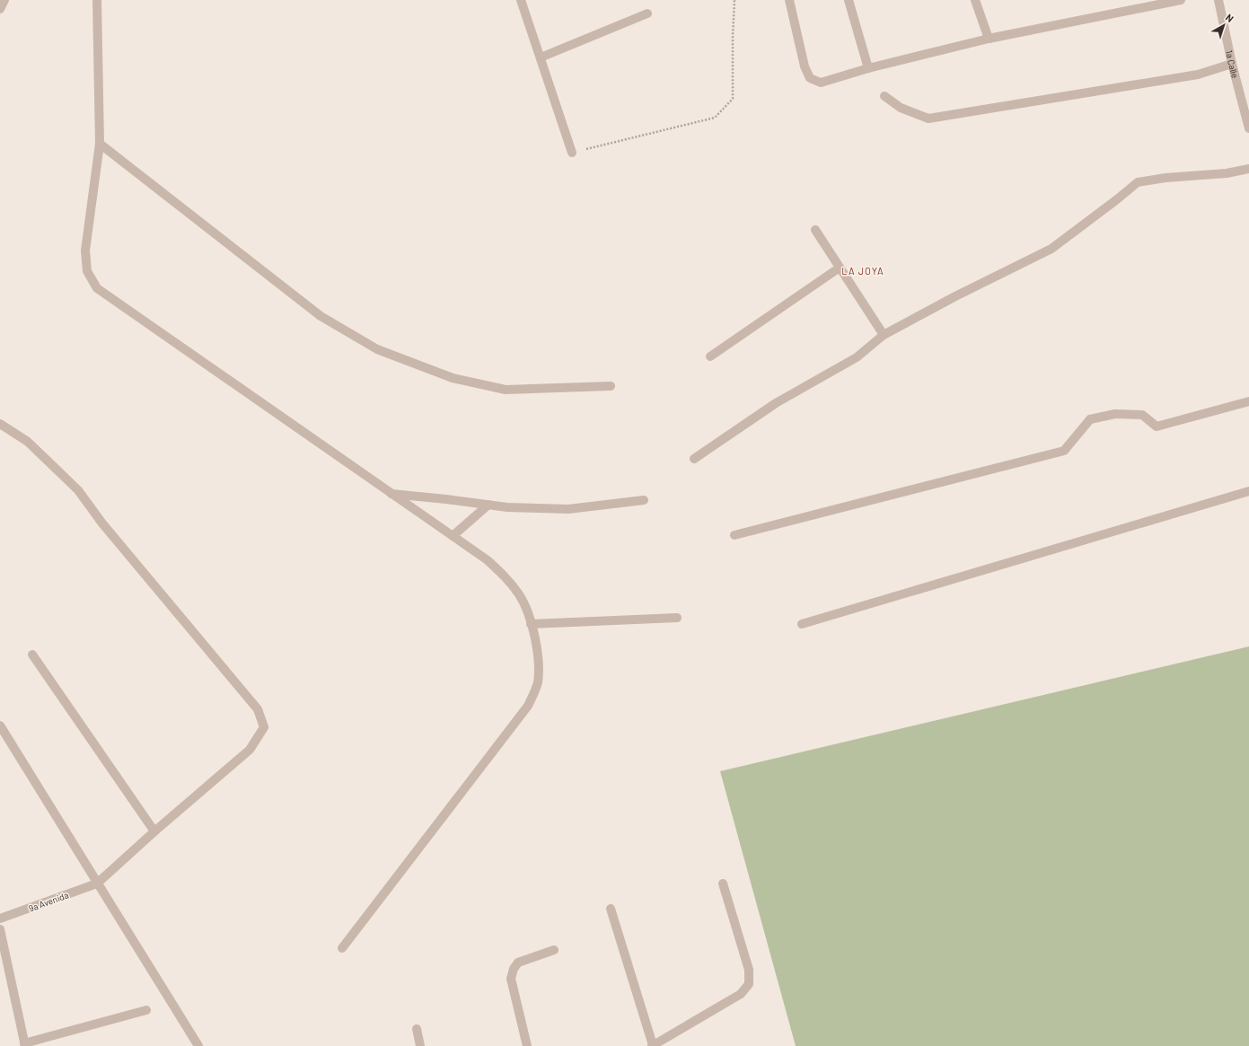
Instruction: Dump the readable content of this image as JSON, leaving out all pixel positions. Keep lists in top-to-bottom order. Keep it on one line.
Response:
{"streets":{"street":["1a Calle","9a Avenida"]},"districts":["LA JOYA"],"north":"top right"}
